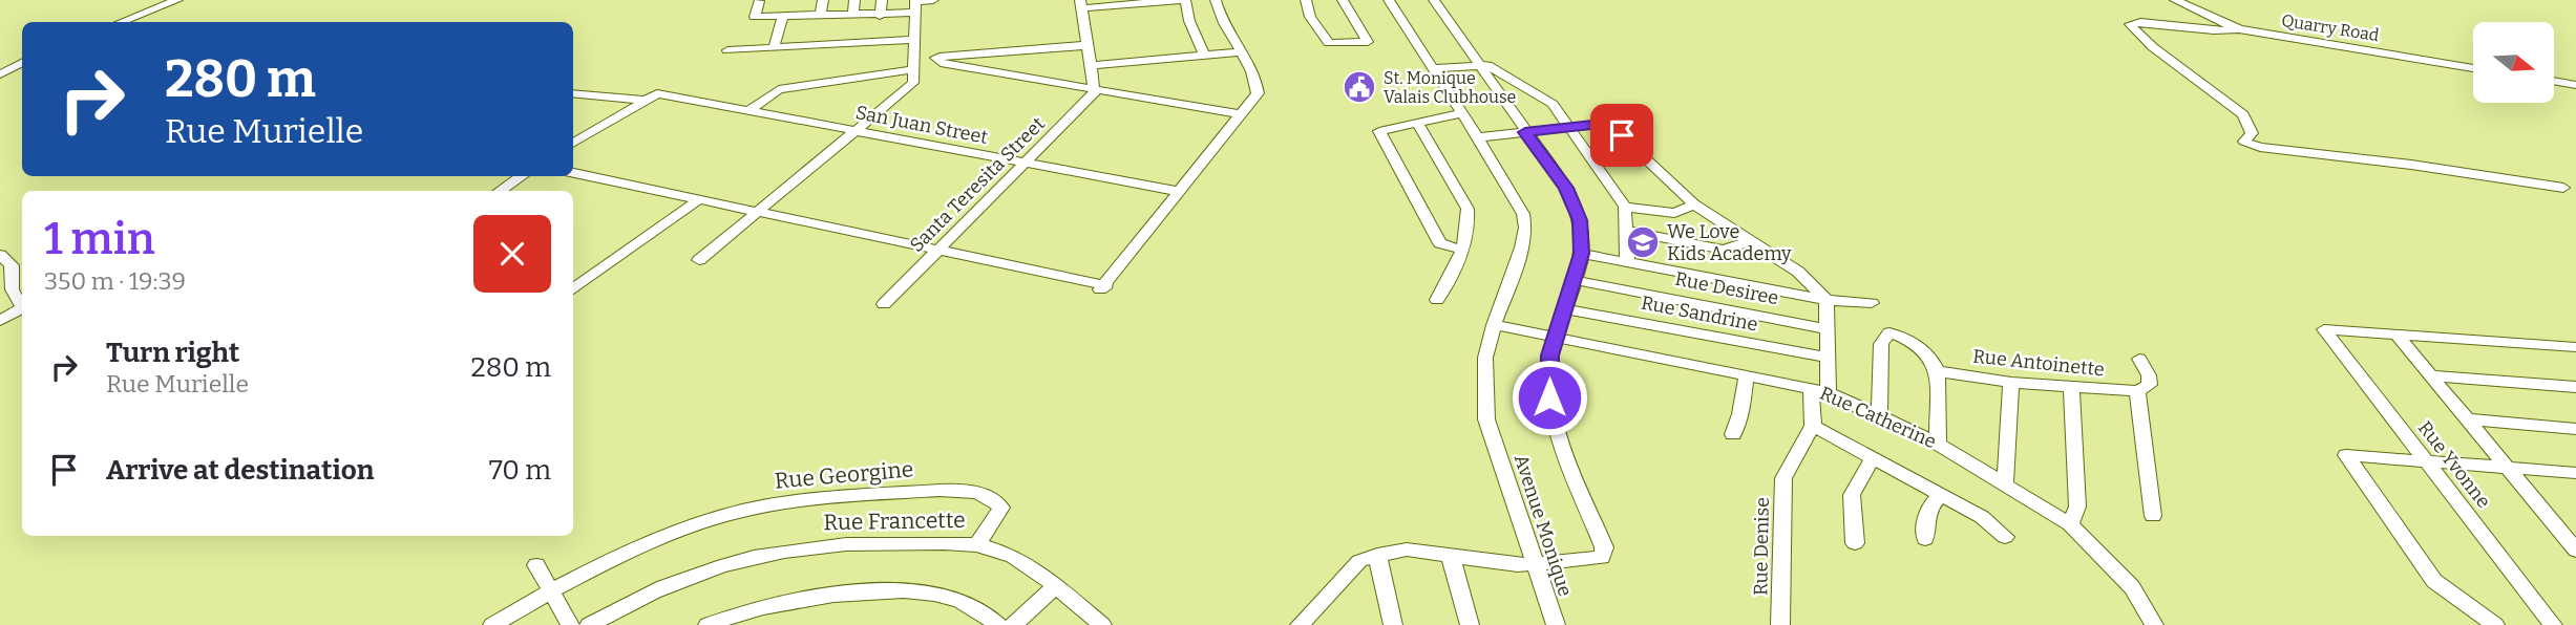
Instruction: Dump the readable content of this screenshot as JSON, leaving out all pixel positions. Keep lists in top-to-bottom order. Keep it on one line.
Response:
{"streets":{"street":["Quarry Road","San Juan Street","Santa Teresita Street","Rue Desiree","Rue Sandrine","Rue Antoinette","Rue Catherine","Rue Yvonne","Rue Georgine","Rue Francette","Avenue Monique","Rue Denise"]},"crossings":[["San Juan Street","Santa Teresita Street"],["Rue Catherine","Avenue Monique"],["Rue Georgine","Rue Francette"]],"places":{"public building":["St. Monique Valais Clubhouse"],"school or university":["We Love Kids Academy"]},"north":"right","page":{"turn":["280 m","Rue Murielle"],"heading":["1 min","350 m · 19:39"],"list":[{"name":"Turn right","note":"Rue Murielle","value":"280 m"},{"name":"Arrive at destination","value":"70 m"}]}}
